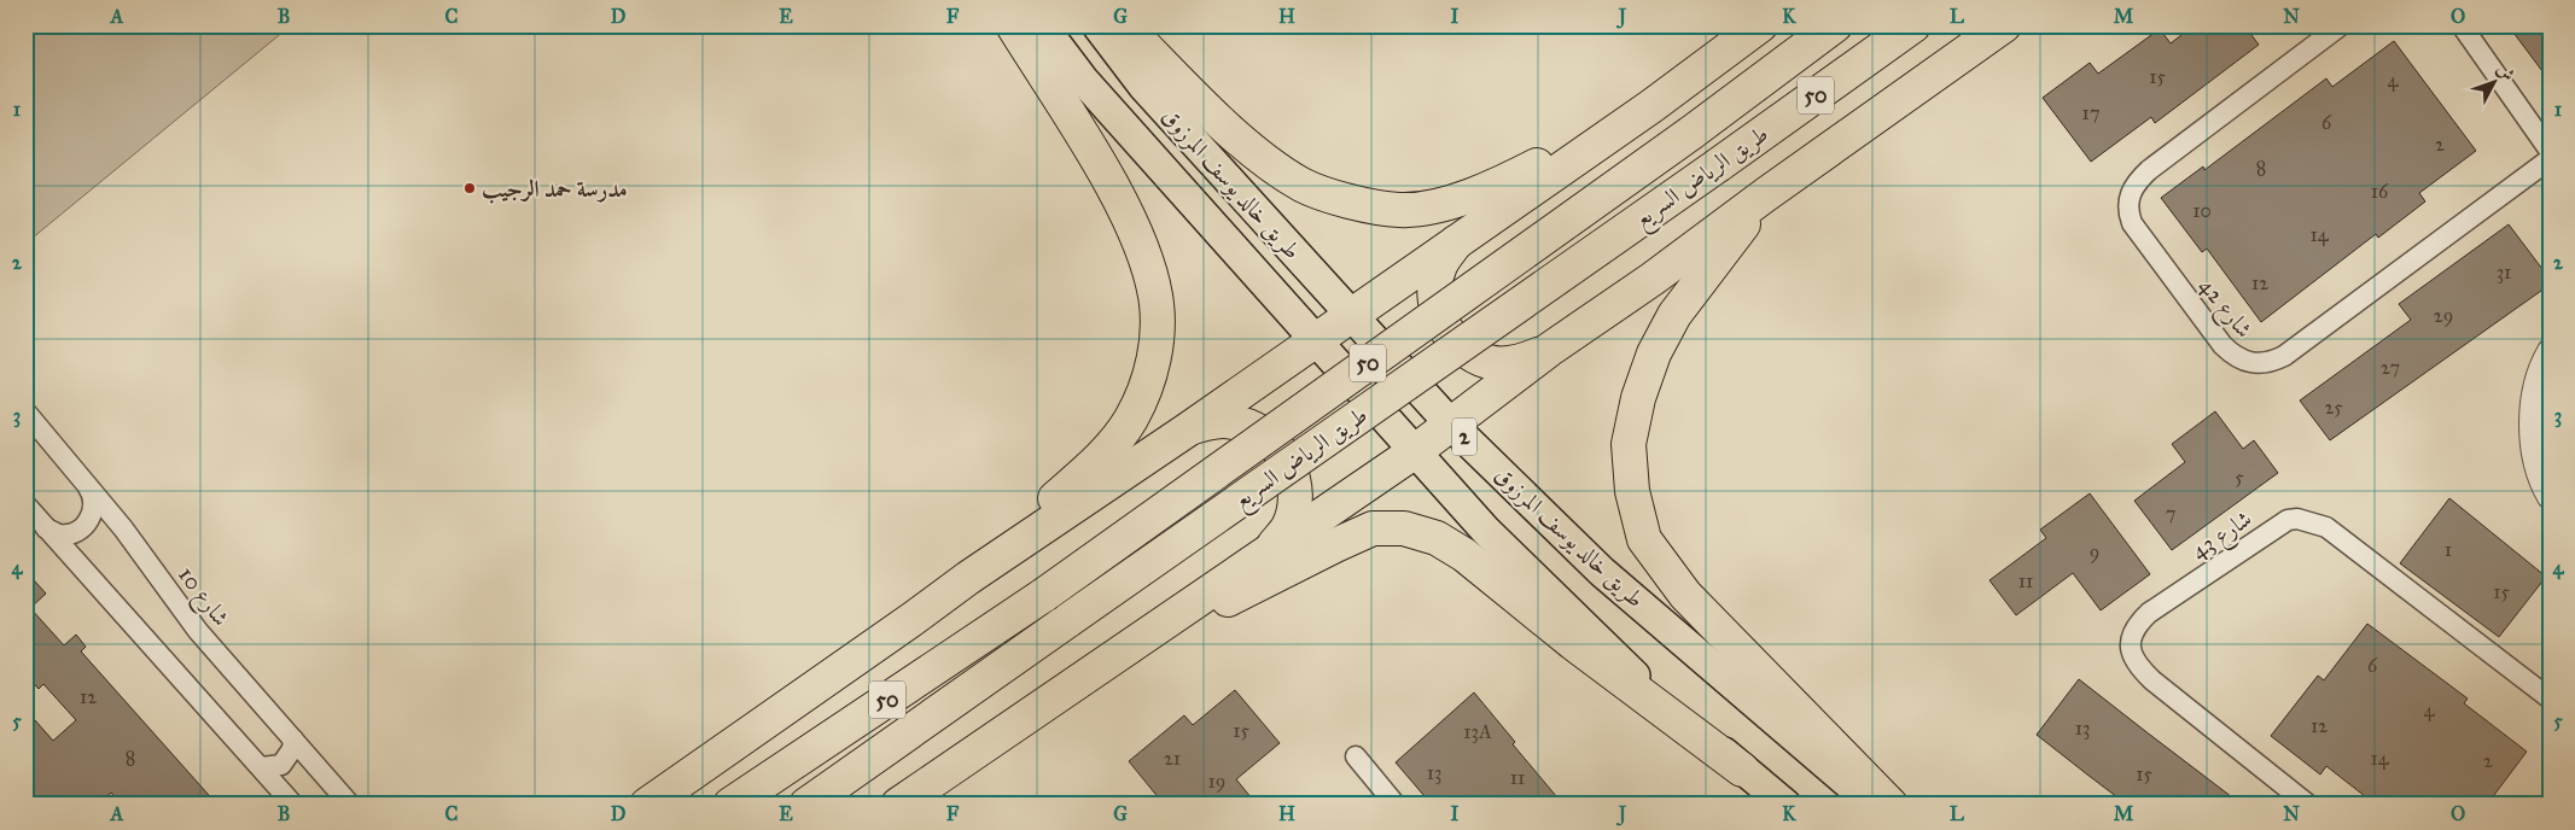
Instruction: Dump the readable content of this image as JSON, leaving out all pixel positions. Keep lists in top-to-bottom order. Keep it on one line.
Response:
{"streets":{"highway":["50","طريق الرياض السريع"],"main road":["طريق خالد يوسف المرزوق","2"],"street":["شارع 42","شارع 43","شارع 10"]},"places":["مدرسة حمد الرجيب"],"house_numbers":["15","4","17","6","2","8","16","10","14","31","12","29","27","25","5","7","1","9","11","15","6","12","4","12","13","15","13A","8","21","14","2","13","15","11","19"],"north":"top right","grid":{"columns":["A","B","C","D","E","F","G","H","I","J","K","L","M","N","O"],"rows":["1","2","3","4","5"]}}
